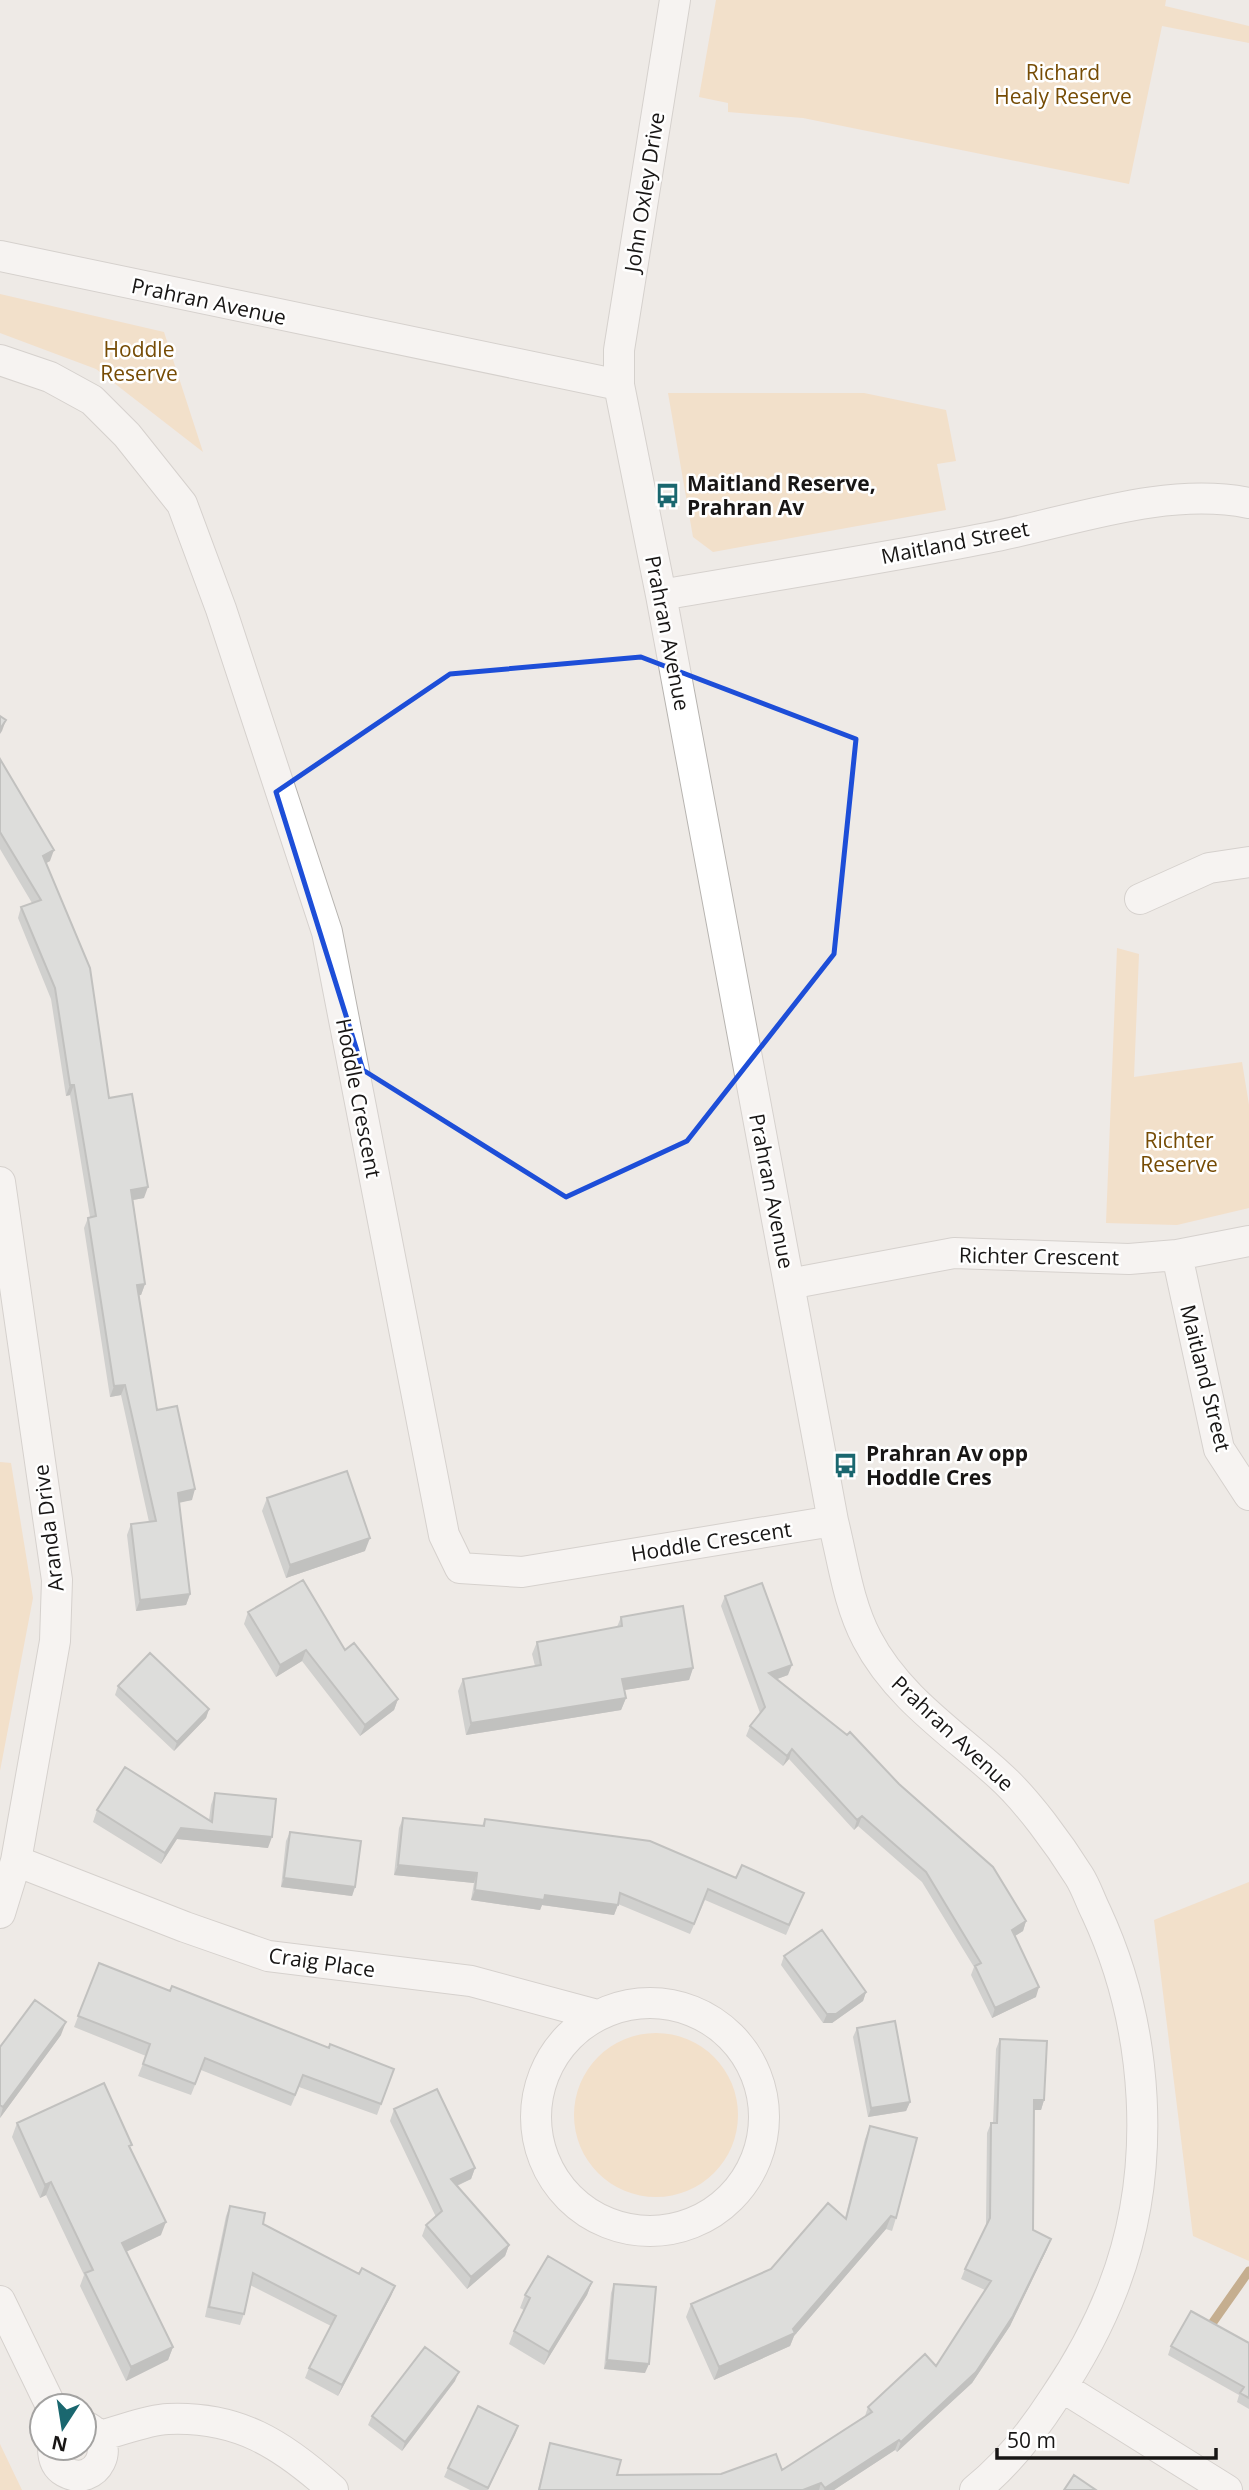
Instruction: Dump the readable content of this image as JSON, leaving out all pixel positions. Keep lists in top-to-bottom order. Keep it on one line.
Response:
{"streets":{"street":["John Oxley Drive","Prahran Avenue","Maitland Street","Hoddle Crescent","Richter Crescent","Aranda Drive","Craig Place"]},"crossings":[["John Oxley Drive","Prahran Avenue"],["Prahran Avenue","Maitland Street"],["Prahran Avenue","Hoddle Crescent"],["Prahran Avenue","Richter Crescent"],["Maitland Street","Richter Crescent"],["Aranda Drive","Craig Place"]],"parks":["Richard Healy Reserve","Hoddle Reserve","Richter Reserve"],"places":{"bus stop":["Maitland Reserve, Prahran Av","Prahran Av opp Hoddle Cres"]},"scale_bar":"50 m","north":"bottom"}
